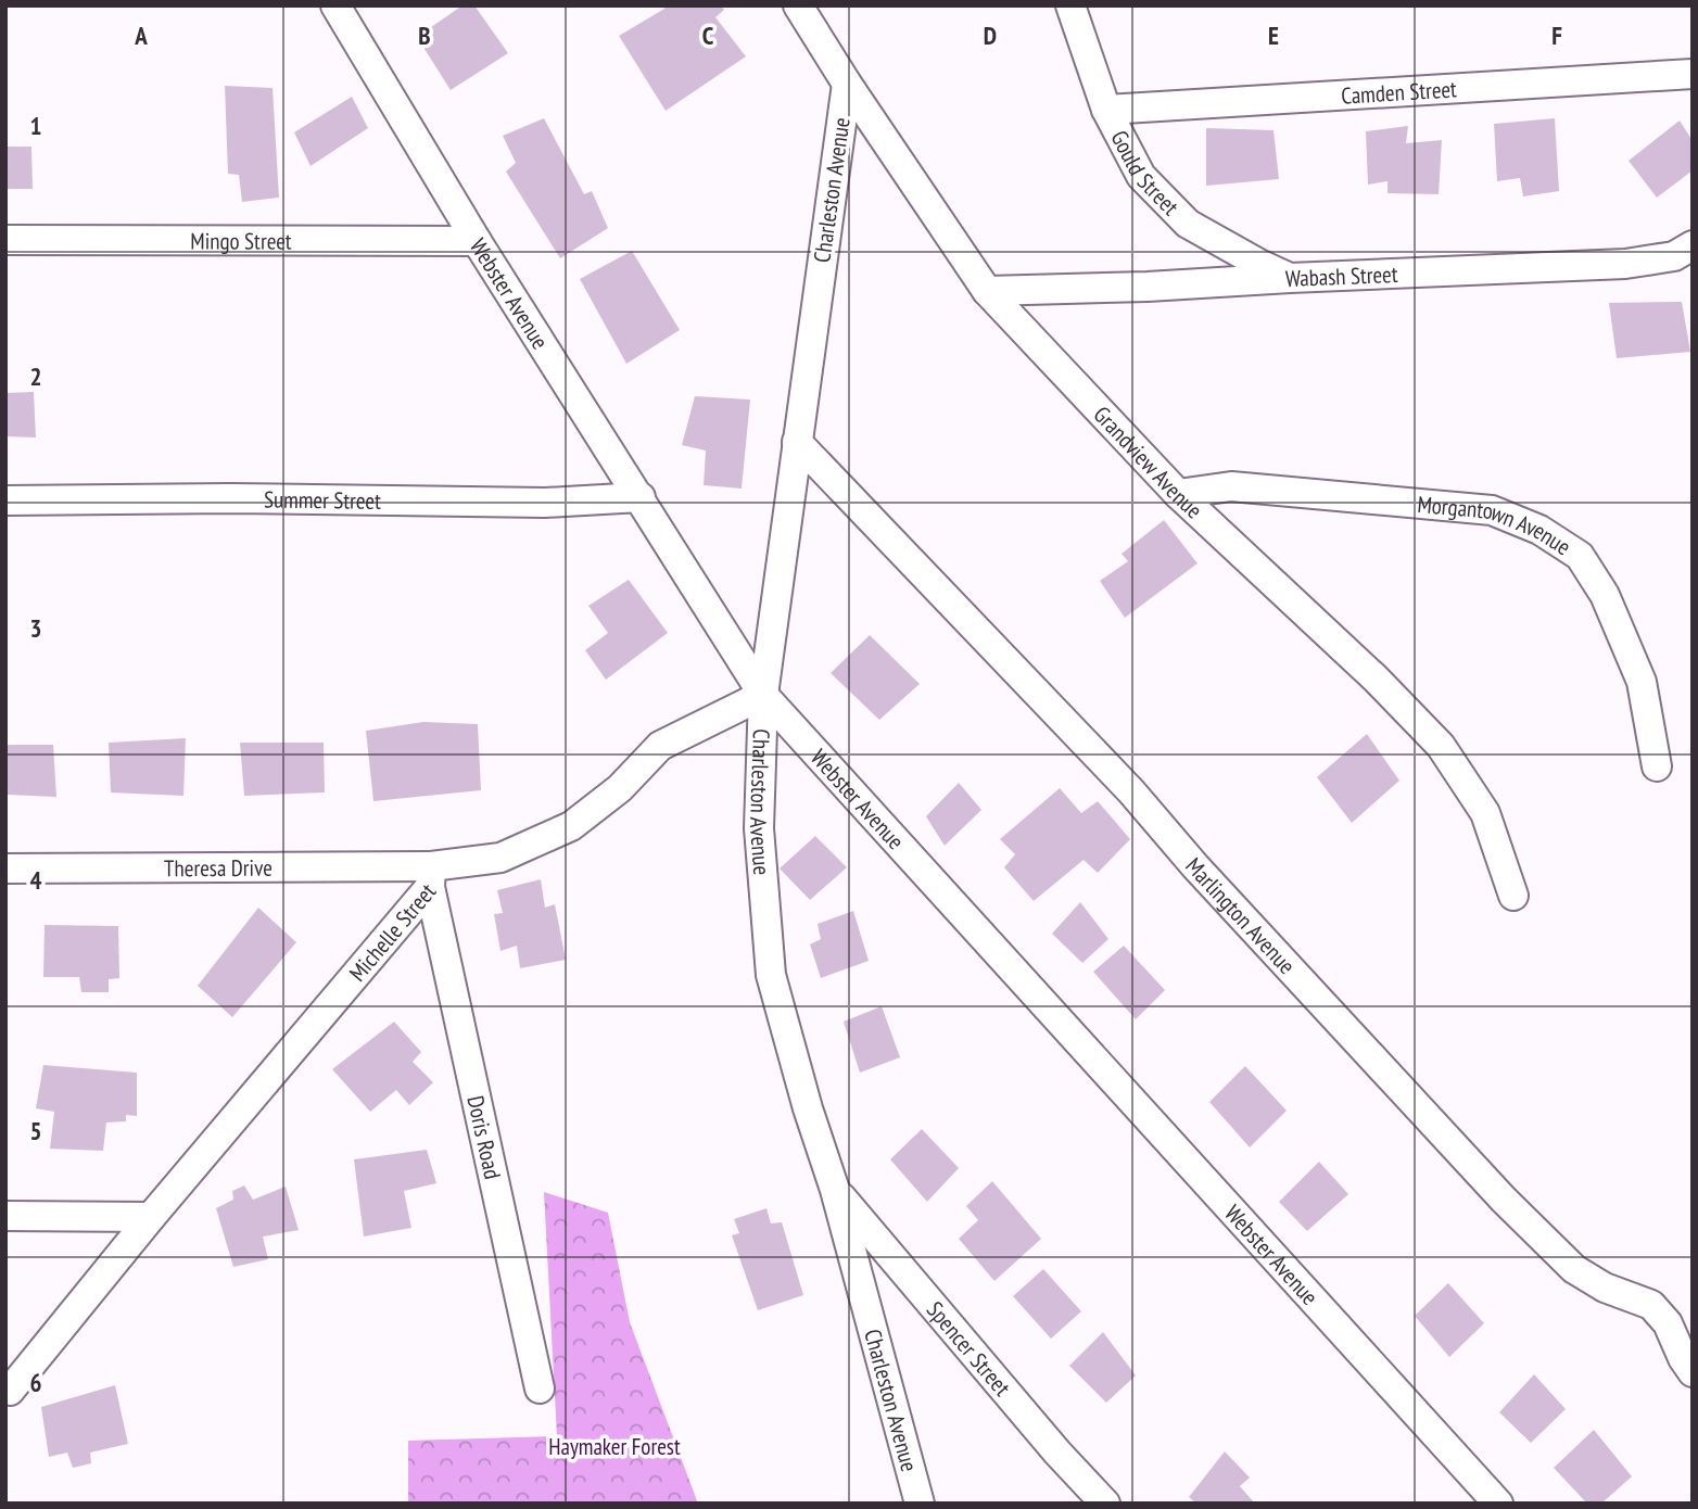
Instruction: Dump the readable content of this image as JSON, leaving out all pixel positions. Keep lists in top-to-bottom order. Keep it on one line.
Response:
{"streets":{"street":["Camden Street","Gould Street","Charleston Avenue","Mingo Street","Wabash Street","Webster Avenue","Grandview Avenue","Summer Street","Morgantown Avenue","Theresa Drive","Marlington Avenue","Michelle Street","Doris Road","Spencer Street"]},"crossings":[["Camden Street","Gould Street"],["Gould Street","Wabash Street"],["Charleston Avenue","Webster Avenue"],["Charleston Avenue","Grandview Avenue"],["Charleston Avenue","Marlington Avenue"],["Charleston Avenue","Michelle Street"],["Charleston Avenue","Spencer Street"],["Mingo Street","Webster Avenue"],["Wabash Street","Grandview Avenue"],["Webster Avenue","Summer Street"],["Webster Avenue","Michelle Street"],["Grandview Avenue","Morgantown Avenue"],["Theresa Drive","Michelle Street"],["Theresa Drive","Doris Road"],["Michelle Street","Doris Road"]],"parks":["Haymaker Forest"],"grid":{"columns":["A","B","C","D","E","F"],"rows":["1","2","3","4","5","6"]}}
